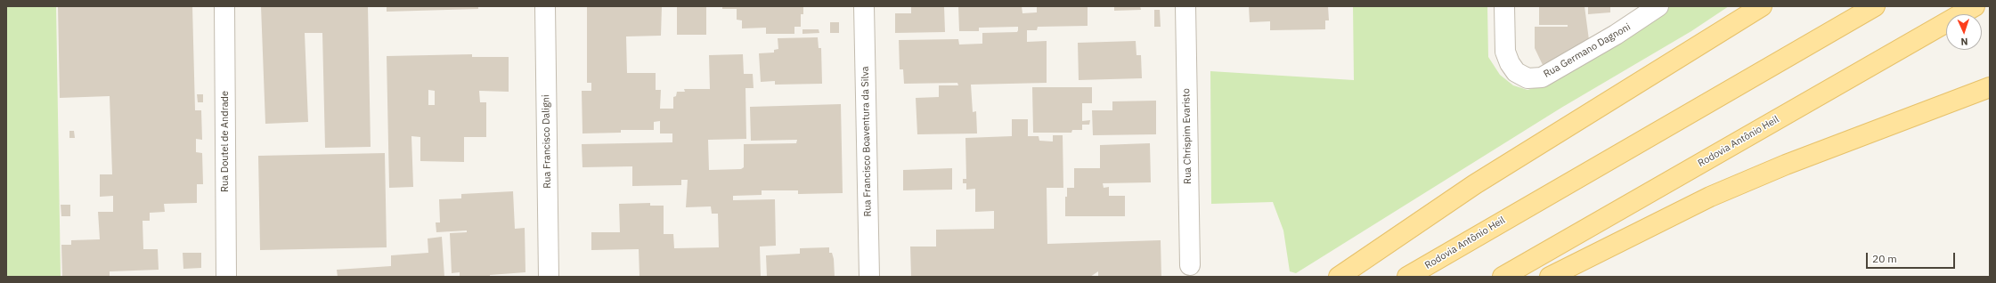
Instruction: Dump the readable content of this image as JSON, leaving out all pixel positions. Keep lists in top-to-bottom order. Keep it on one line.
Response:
{"streets":{"main road":["Rodovia Antônio Heil"],"street":["Rua Germano Dagnoni","Rua Chrispim Evaristo","Rua Doutel de Andrade","Rua Francisco Daligni","Rua Francisco Boaventura da Silva"]},"scale_bar":"20 m","north":"bottom"}
